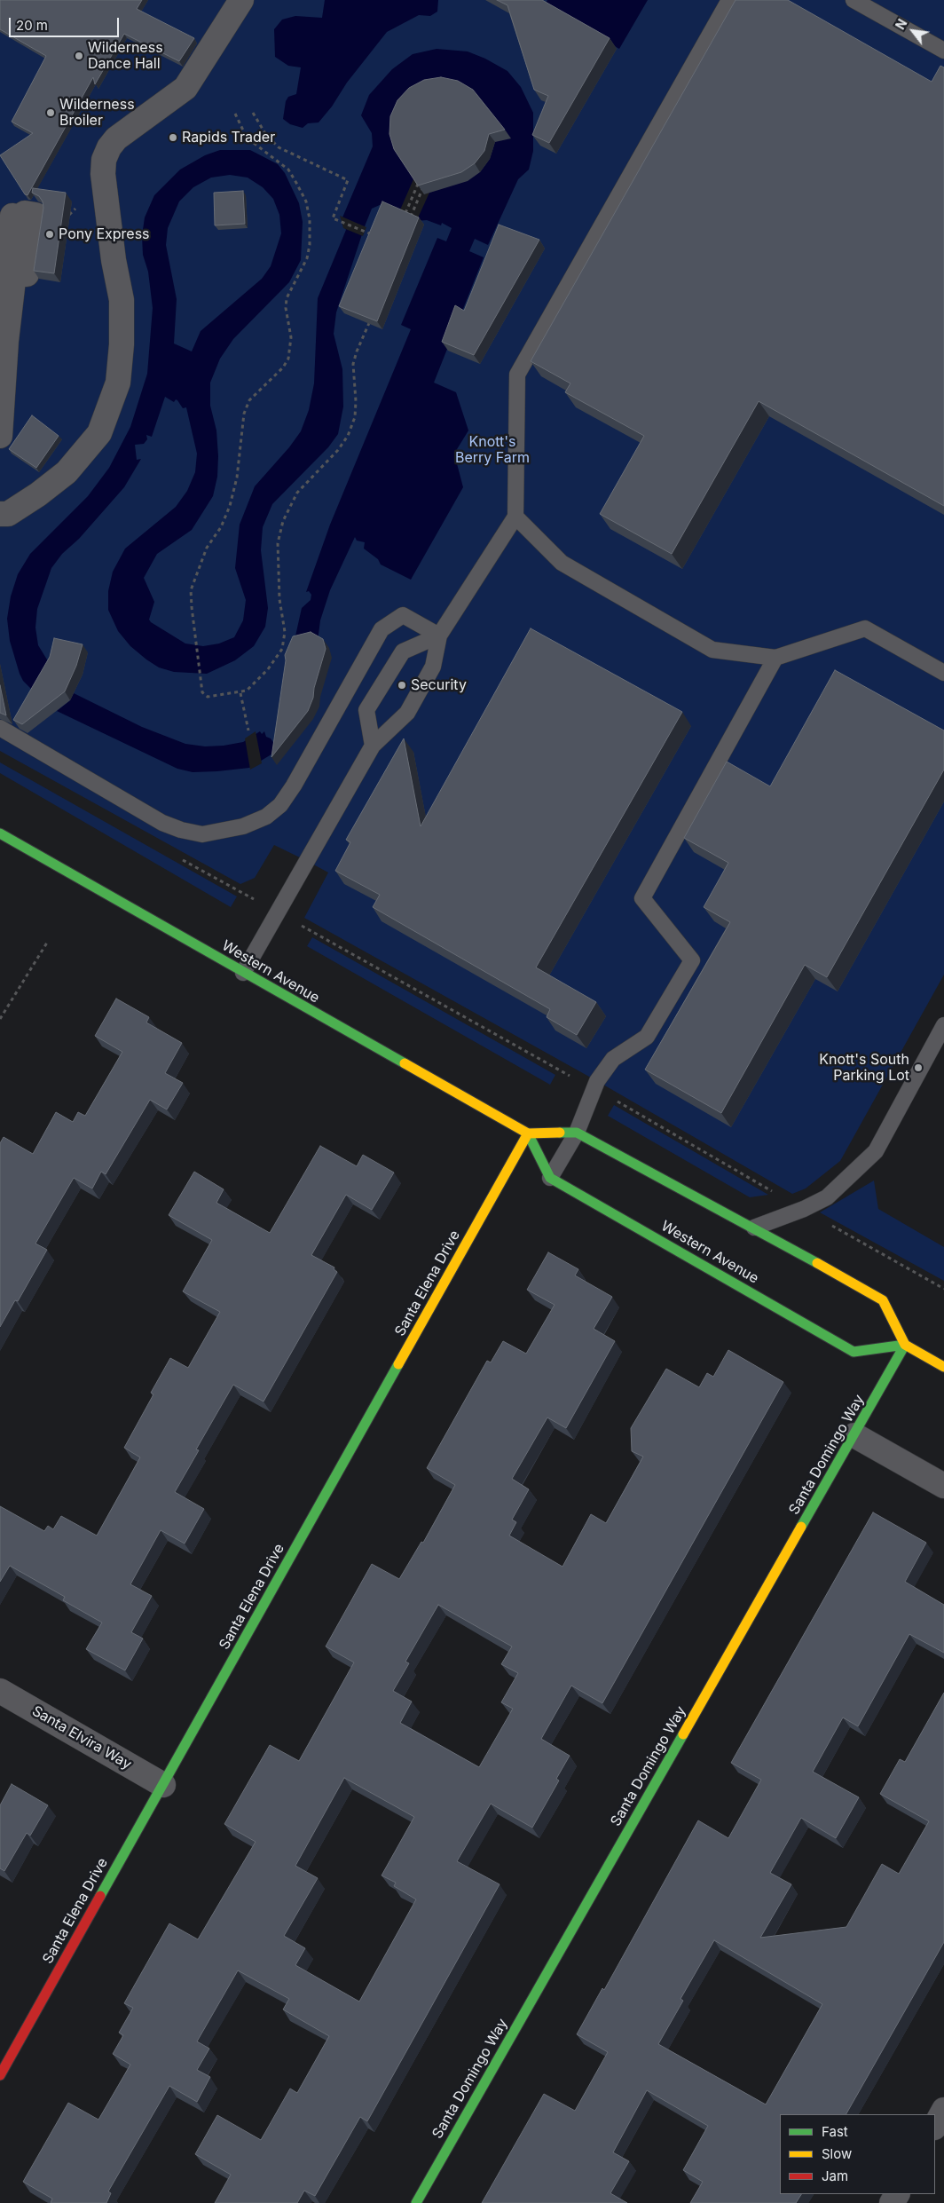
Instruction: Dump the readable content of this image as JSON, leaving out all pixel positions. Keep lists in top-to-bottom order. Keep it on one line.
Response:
{"streets":{"street":["Western Avenue","Santa Elena Drive","Santa Domingo Way","Santa Elvira Way"]},"crossings":[["Western Avenue","Santa Elena Drive"],["Western Avenue","Santa Domingo Way"],["Santa Elena Drive","Santa Elvira Way"]],"parks":["Knott's Berry Farm"],"places":["Wilderness Dance Hall","Wilderness Broiler","Rapids Trader","Pony Express","Security","Knott's South Parking Lot"],"legend":["Fast","Slow","Jam"],"scale_bar":"20 m","north":"top left"}
